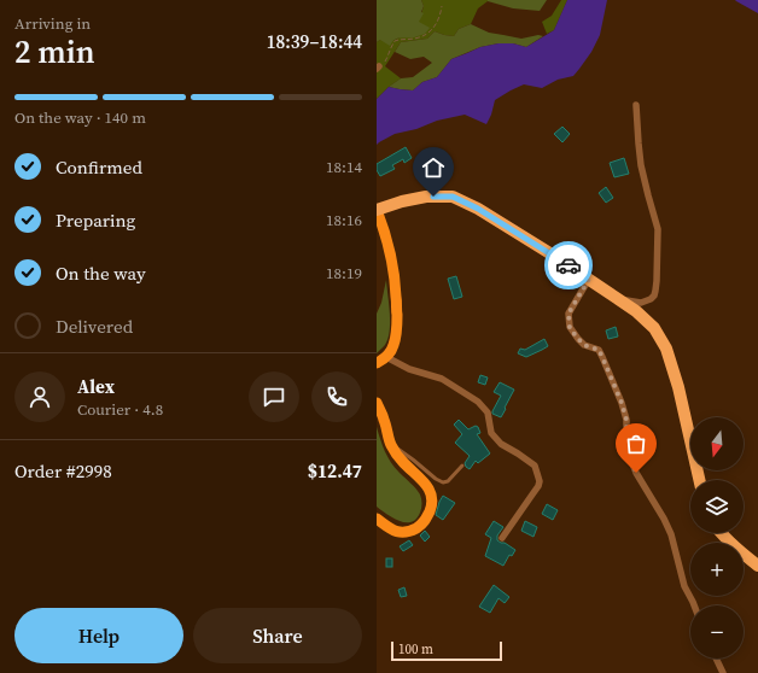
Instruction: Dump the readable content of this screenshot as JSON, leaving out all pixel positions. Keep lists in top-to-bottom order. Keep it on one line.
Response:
{"scale_bar":"100 m","north":"bottom","page":{"heading":["2 min","Arriving in","18:39–18:44"],"panel":["Alex","Courier · 4.8","Order #2998","$12.47"],"bar":"On the way · 140 m","list":[["Confirmed","18:14"],["Preparing","18:16"],["On the way","18:19"],"Delivered"],"map_buttons":["+","−"],"buttons":["Help","Share"],"scale":"100 m"}}
